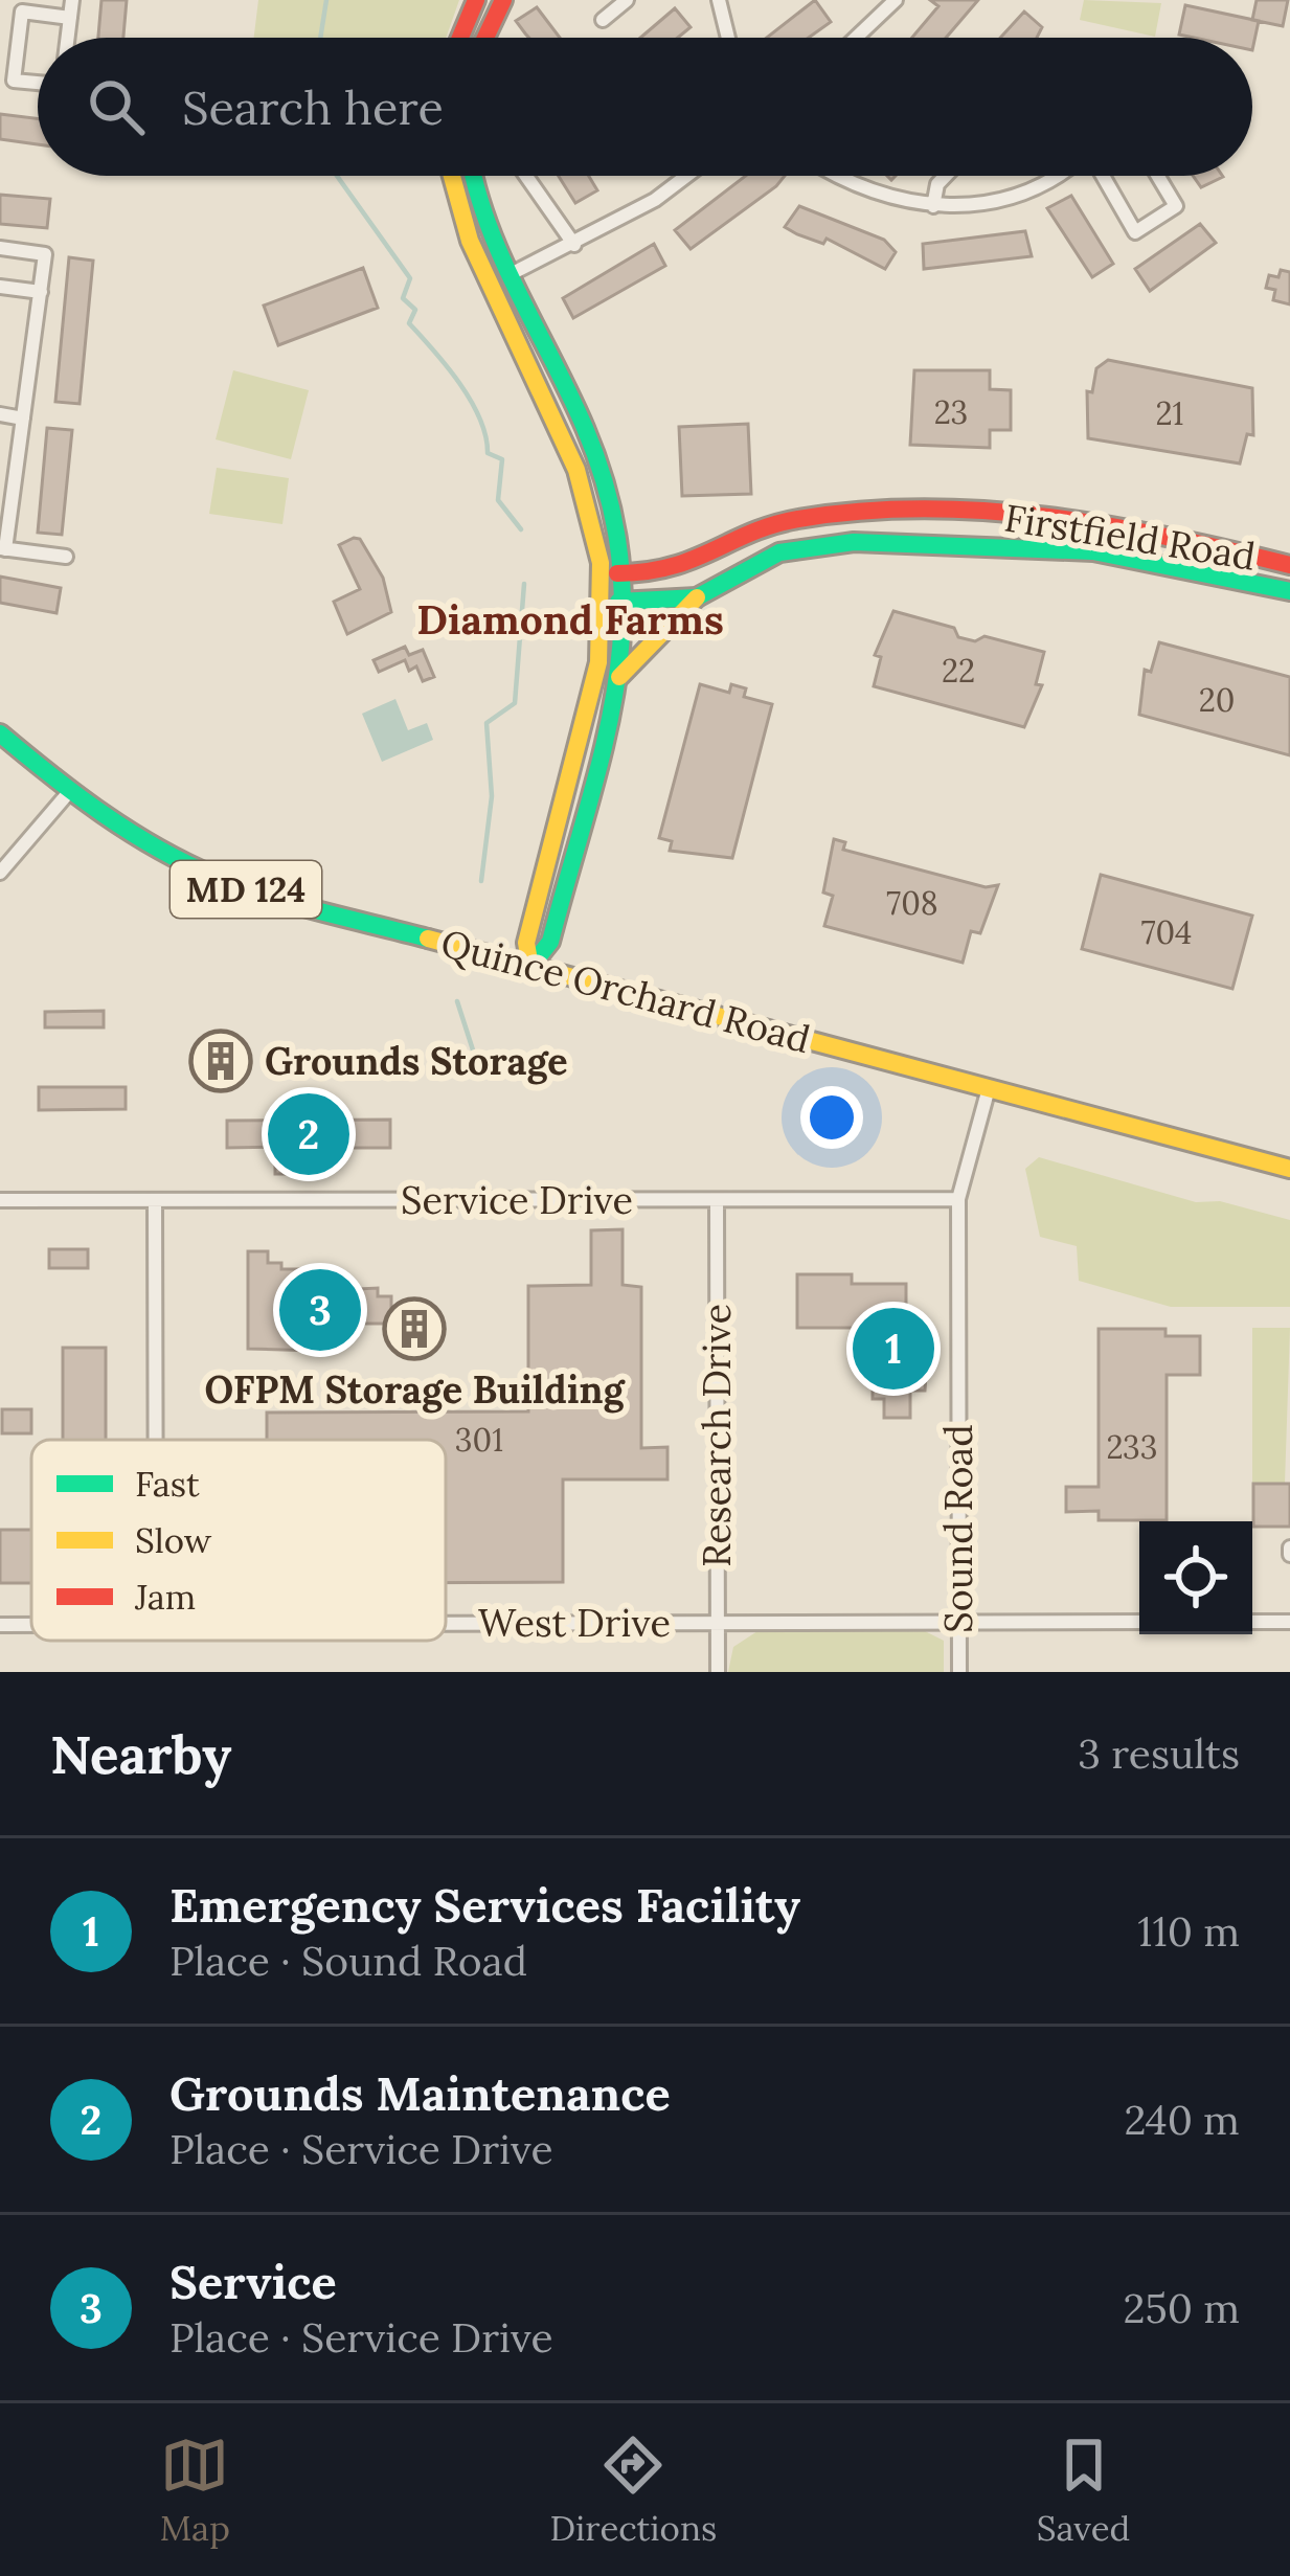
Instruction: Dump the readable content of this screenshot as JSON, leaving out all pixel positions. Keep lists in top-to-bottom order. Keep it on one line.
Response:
{"streets":{"street":["Firstfield Road","MD 124","Quince Orchard Road","Service Drive","Research Drive","Sound Road","West Drive"]},"crossings":[["Quince Orchard Road","Sound Road"],["Service Drive","Research Drive"],["Service Drive","Sound Road"],["Research Drive","West Drive"],["Sound Road","West Drive"]],"districts":["Diamond Farms"],"places":{"building":["Grounds Storage","OFPM Storage Building"]},"house_numbers":["23","21","22","20","708","704","301","233"],"legend":["Fast","Slow","Jam"],"page":{"search":"Search here","pins":["2","3","1"],"heading":["Nearby","3 results"],"list":[{"mark":"1","name":"Emergency Services Facility","note":"Place · Sound Road","value":"110 m"},{"mark":"2","name":"Grounds Maintenance","note":"Place · Service Drive","value":"240 m"},{"mark":"3","name":"Service","note":"Place · Service Drive","value":"250 m"}],"nav":["Map","Directions","Saved"]}}
